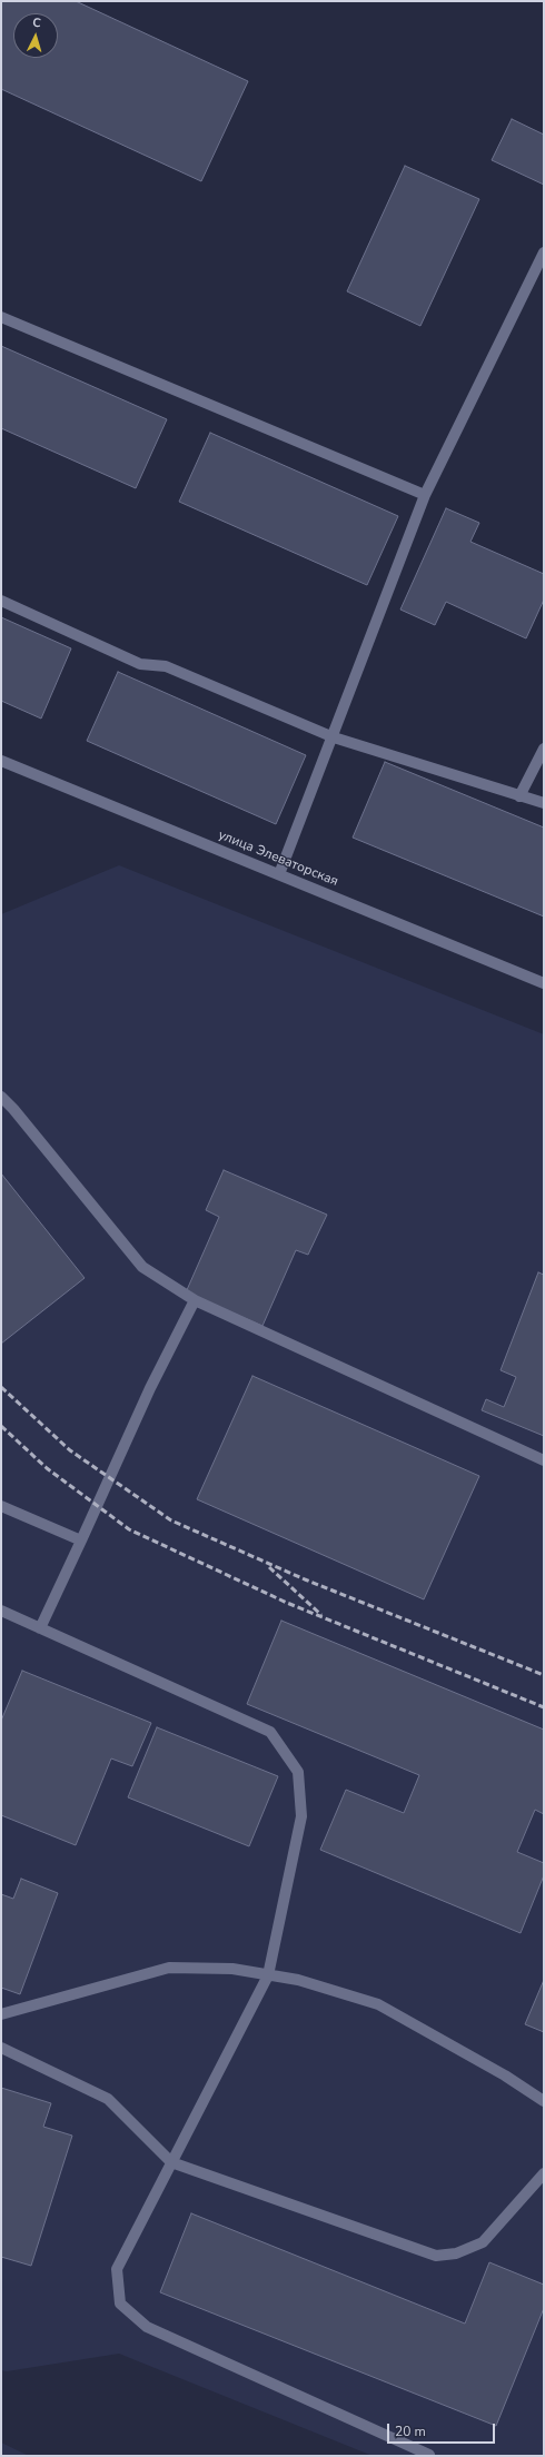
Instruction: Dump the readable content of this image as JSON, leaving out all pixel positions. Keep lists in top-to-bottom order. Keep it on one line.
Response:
{"streets":{"street":["улица Элеваторская"]},"scale_bar":"20 m","north":"top"}
